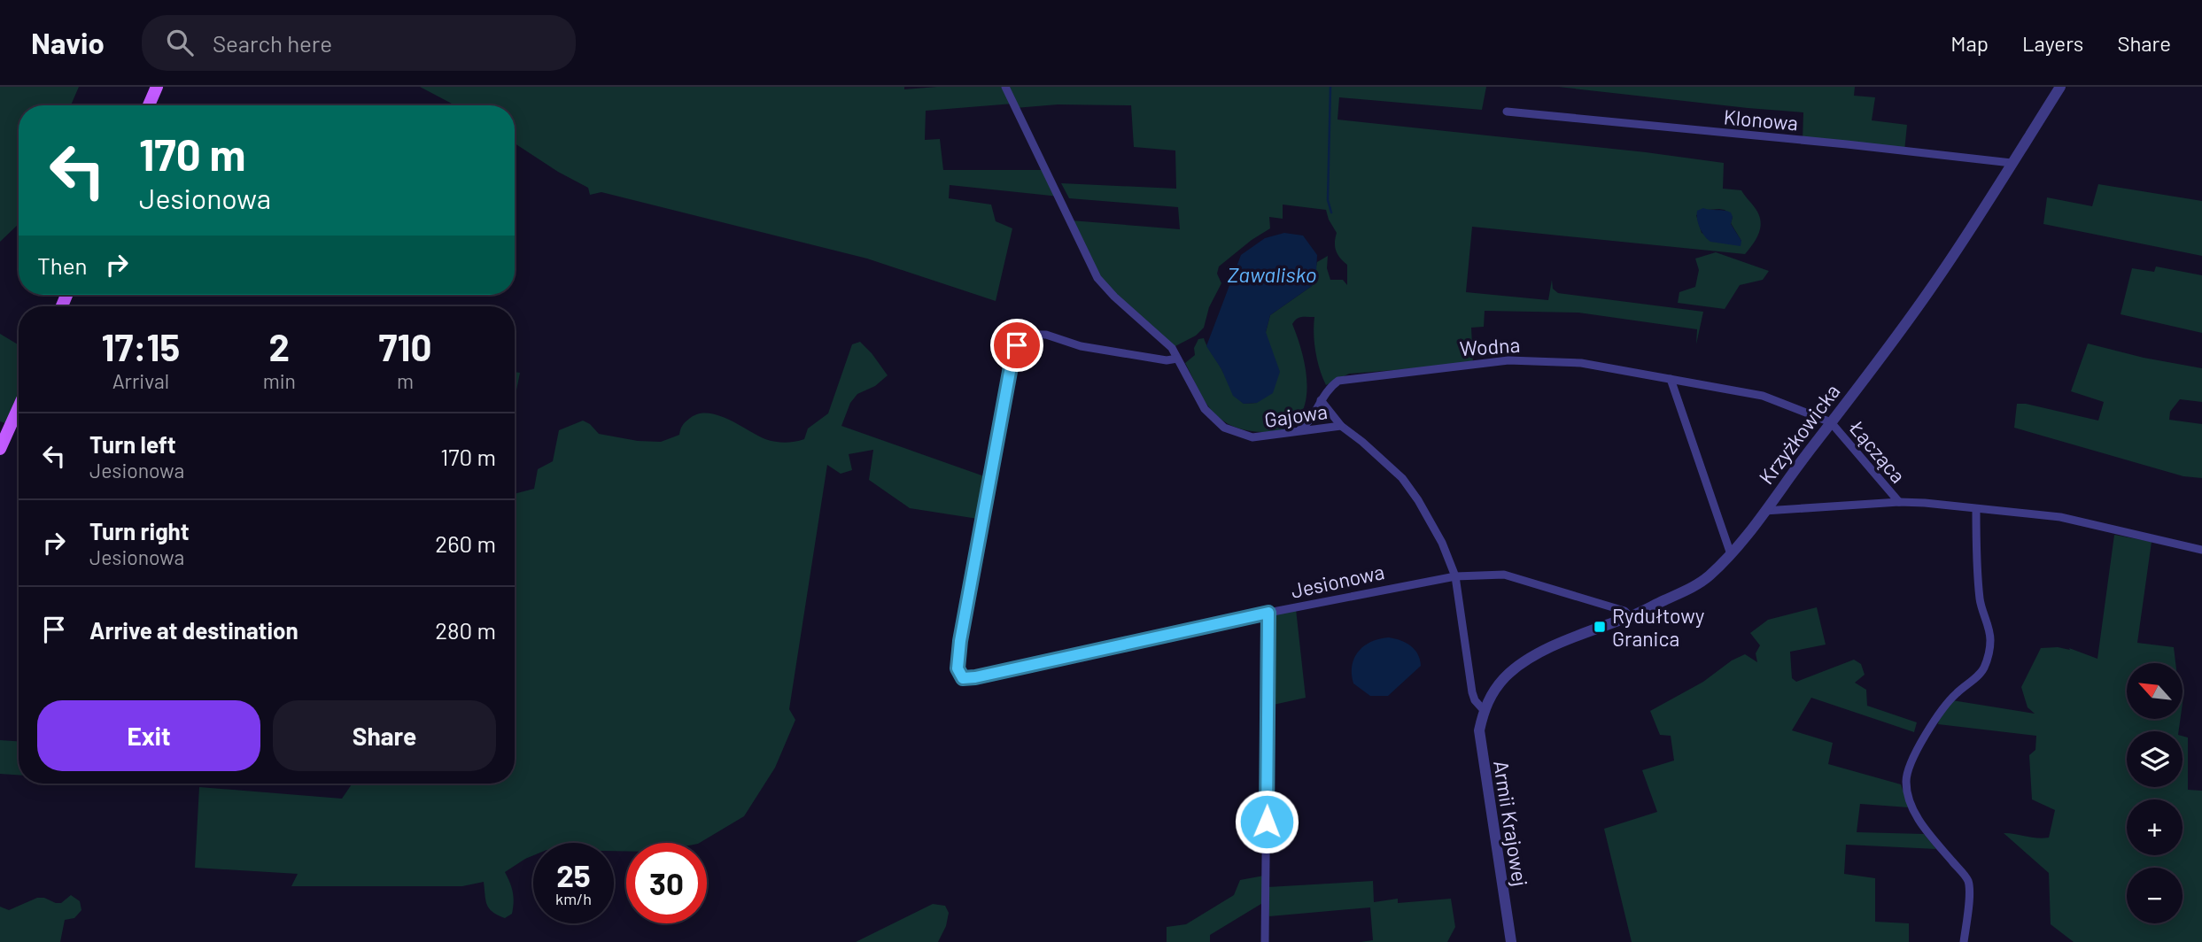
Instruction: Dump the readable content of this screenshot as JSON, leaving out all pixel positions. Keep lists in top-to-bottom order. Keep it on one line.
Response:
{"streets":{"street":["Klonowa","Wodna","Gajowa","Krzyżkowicka","Łącząca","Jesionowa","Armii Krajowej"]},"crossings":[["Klonowa","Krzyżkowicka"],["Wodna","Gajowa"],["Wodna","Krzyżkowicka"],["Wodna","Łącząca"],["Gajowa","Krzyżkowicka"],["Gajowa","Jesionowa"],["Gajowa","Armii Krajowej"],["Krzyżkowicka","Łącząca"],["Krzyżkowicka","Jesionowa"],["Krzyżkowicka","Armii Krajowej"]],"water":["Zawalisko"],"places":{"transit":["Rydułtowy Granica"]},"north":"top left","page":{"header":"Navio","search":"Search here","nav":["Map","Layers","Share"],"turn":["170 m","Jesionowa"],"then":"Then","eta":["17:15","Arrival","2","min","710","m"],"list":[{"name":"Turn left","note":"Jesionowa","value":"170 m"},{"name":"Turn right","note":"Jesionowa","value":"260 m"},{"name":"Arrive at destination","value":"280 m"}],"map_buttons":["+","−"],"buttons":["Exit","Share"],"speed":"25 km/h","limit":"30"}}
